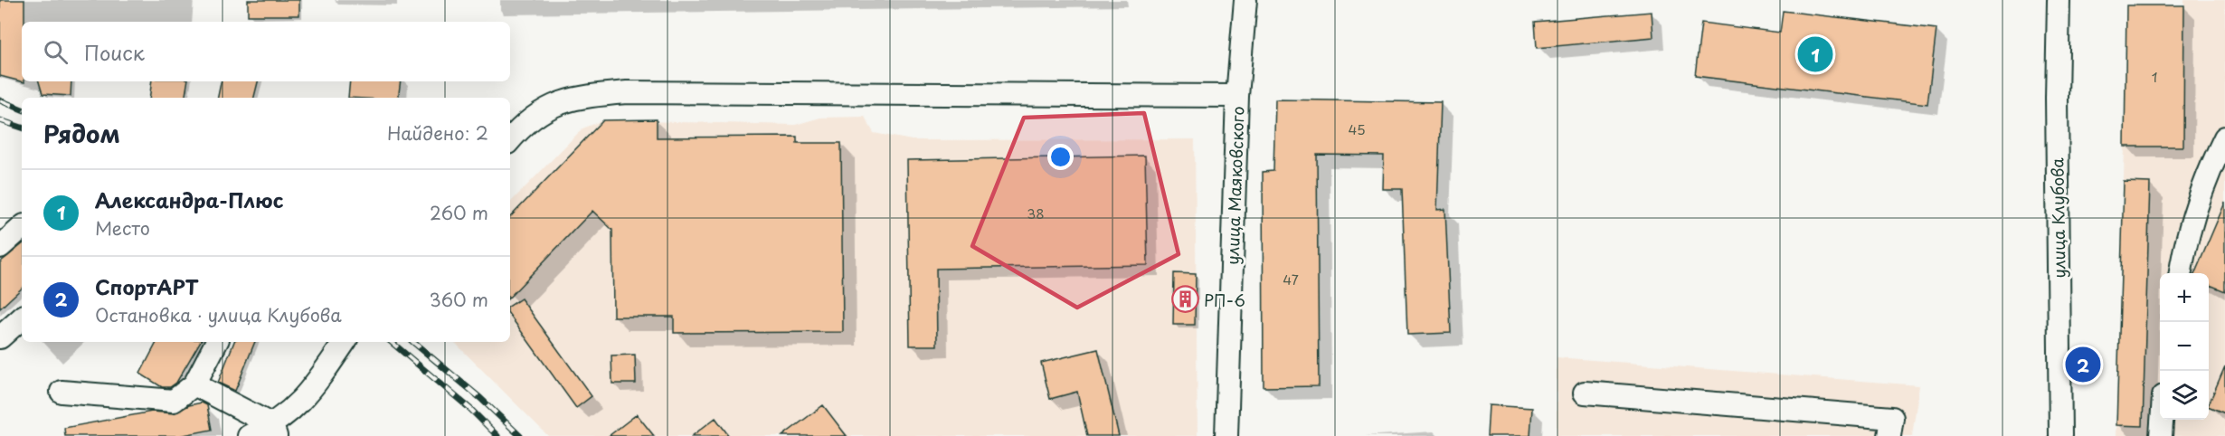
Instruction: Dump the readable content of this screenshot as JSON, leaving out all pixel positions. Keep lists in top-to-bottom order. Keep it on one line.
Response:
{"streets":{"street":["улица Маяковского","улица Клубова"]},"places":{"building":["РП-6"]},"house_numbers":["1","45","38","47"],"page":{"search":"Поиск","pins":["1","2"],"heading":["Рядом","Найдено: 2"],"list":[{"mark":"1","name":"Александра-Плюс","note":"Место","value":"260 m"},{"mark":"2","name":"СпортАРТ","note":"Остановка · улица Клубова","value":"360 m"}],"map_buttons":["+","−"]}}
